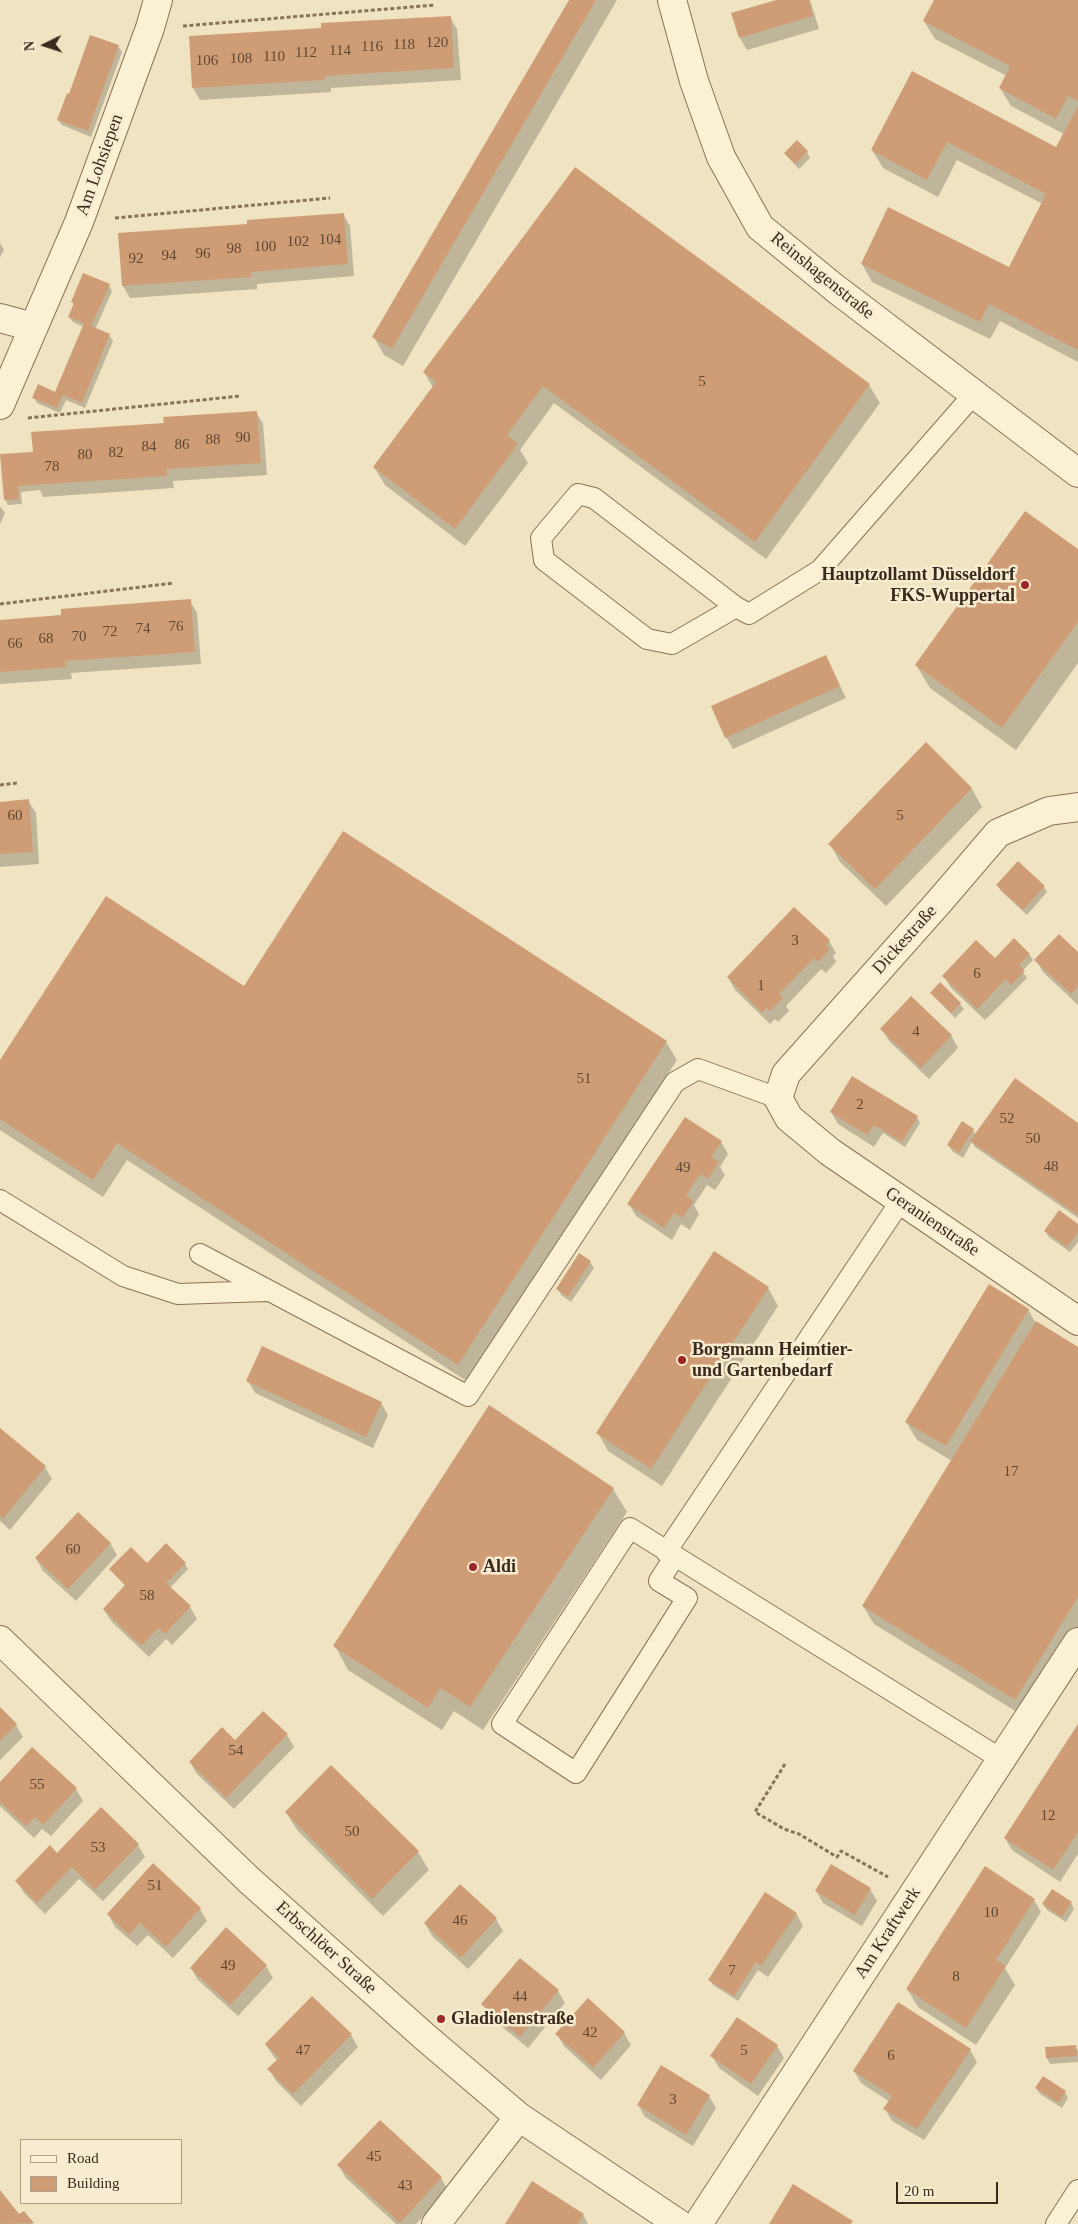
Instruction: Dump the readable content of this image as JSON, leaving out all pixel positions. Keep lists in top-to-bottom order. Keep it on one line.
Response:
{"streets":{"street":["Am Lohsiepen","Reinshagenstraße","Dickestraße","Geranienstraße","Am Kraftwerk","Erbschlöer Straße"]},"crossings":[["Dickestraße","Geranienstraße"]],"places":["Hauptzollamt Düsseldorf FKS-Wuppertal","Borgmann Heimtier- und Gartenbedarf","Aldi","Gladiolenstraße"],"house_numbers":["120","118","116","114","112","110","108","106","104","102","100","98","96","94","92","5","90","88","86","84","82","80","78","76","74","72","70","68","66","60","5","3","6","1","4","51","2","52","50","48","49","17","60","58","54","55","12","50","53","51","10","46","49","7","8","44","42","47","5","6","3","45","43"],"legend":["Road","Building"],"scale_bar":"20 m","north":"left"}
